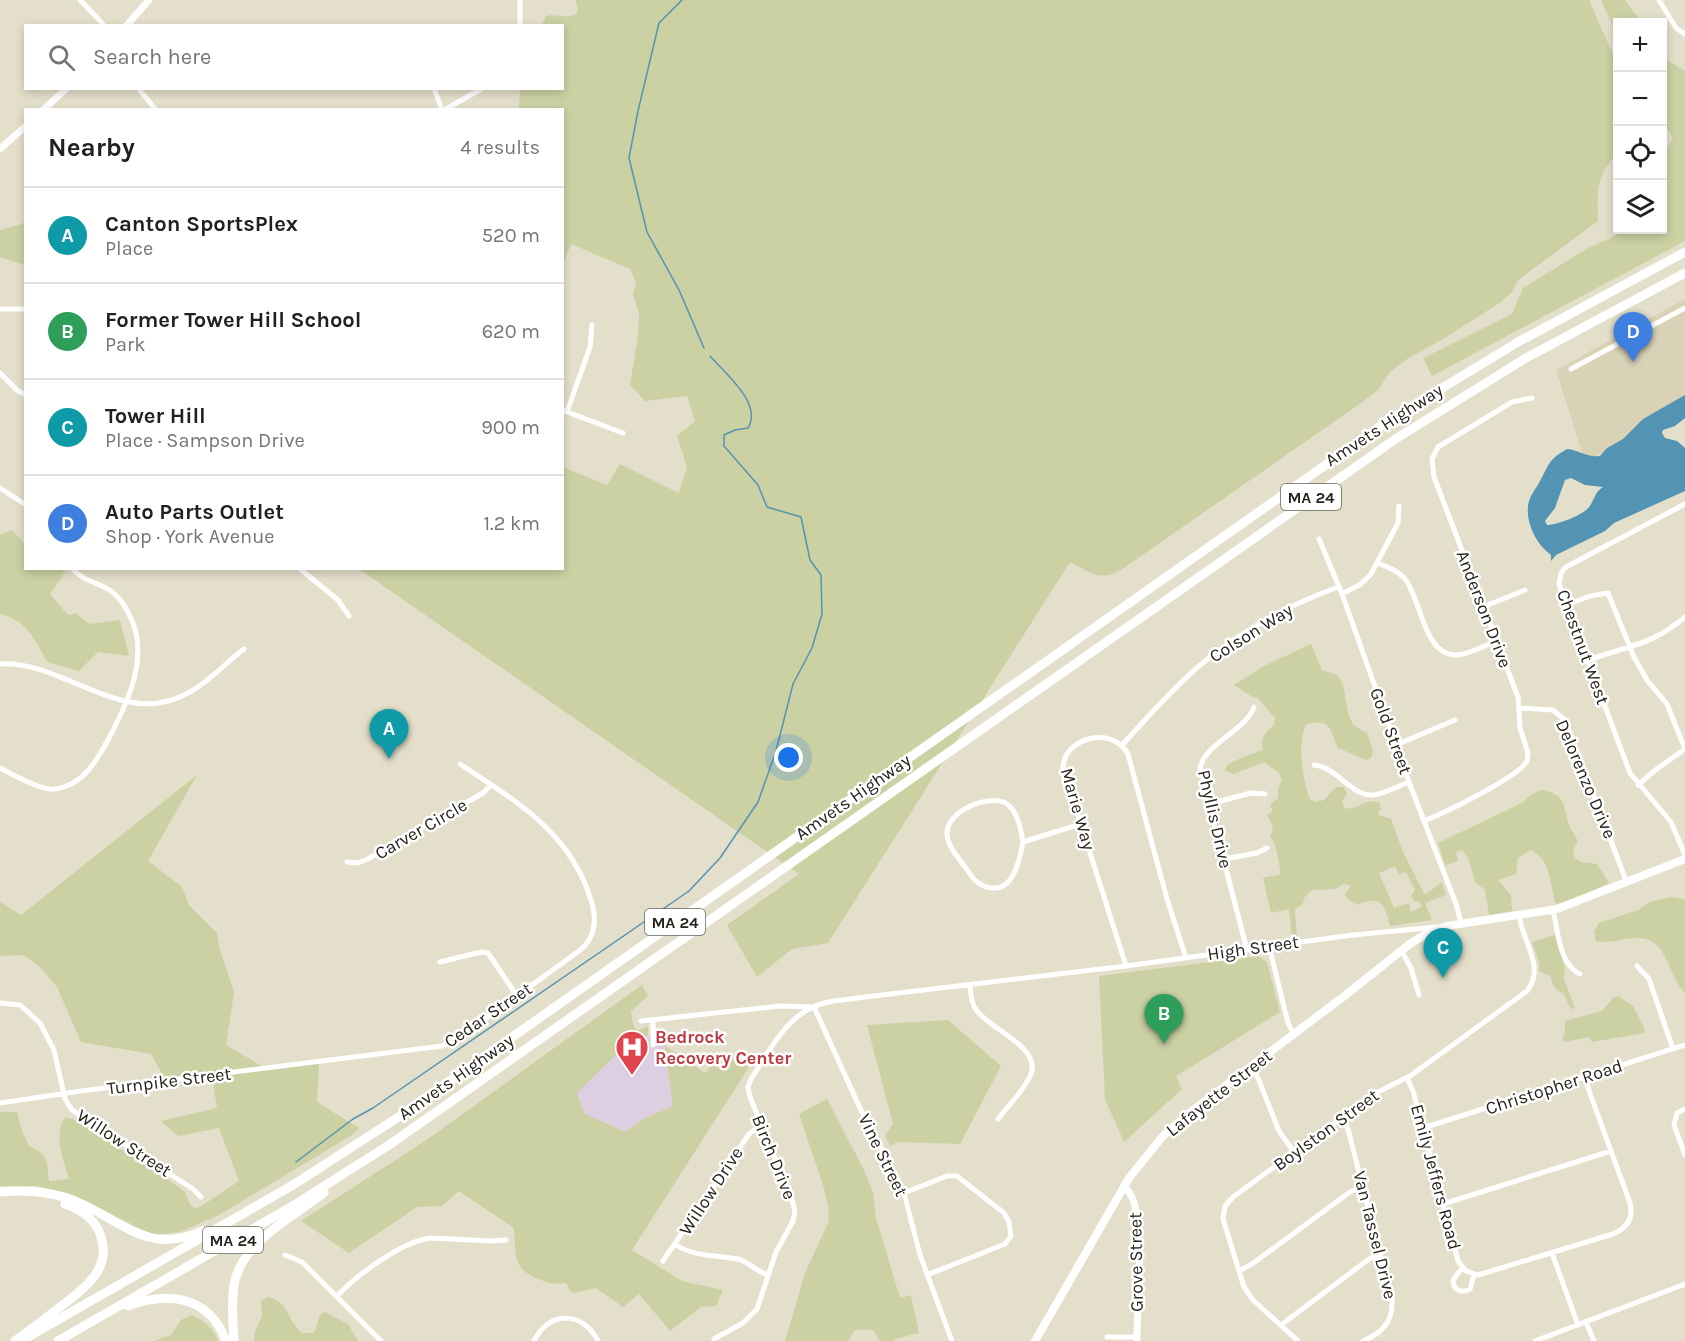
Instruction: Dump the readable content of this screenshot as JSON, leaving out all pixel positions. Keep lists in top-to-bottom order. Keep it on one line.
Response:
{"streets":{"highway":["Amvets Highway","MA 24"],"main road":["High Street","Lafayette Street"],"street":["Anderson Drive","Colson Way","Chestnut West","Gold Street","Delorenzo Drive","Marie Way","Phyllis Drive","Carver Circle","Cedar Street","Turnpike Street","Christopher Road","Boylston Street","Willow Street","Vine Street","Birch Drive","Emily Jeffers Road","Willow Drive","Van Tassel Drive","Grove Street"]},"crossings":[["Anderson Drive","Gold Street"],["Anderson Drive","Delorenzo Drive"],["Colson Way","Gold Street"],["Colson Way","Marie Way"],["Chestnut West","High Street"],["Gold Street","High Street"],["Delorenzo Drive","High Street"],["Marie Way","High Street"],["Phyllis Drive","High Street"],["Carver Circle","Cedar Street"],["High Street","Lafayette Street"],["High Street","Boylston Street"],["High Street","Vine Street"],["High Street","Birch Drive"],["Cedar Street","Turnpike Street"],["Turnpike Street","Willow Street"],["Christopher Road","Emily Jeffers Road"],["Lafayette Street","Grove Street"],["Boylston Street","Emily Jeffers Road"],["Boylston Street","Van Tassel Drive"],["Vine Street","Birch Drive"],["Birch Drive","Willow Drive"]],"places":{"hospital":["Bedrock Recovery Center"]},"page":{"map_buttons":["+","−"],"search":"Search here","heading":["Nearby","4 results"],"list":[{"mark":"A","name":"Canton SportsPlex","note":"Place","value":"520 m"},{"mark":"B","name":"Former Tower Hill School","note":"Park","value":"620 m"},{"mark":"C","name":"Tower Hill","note":"Place · Sampson Drive","value":"900 m"},{"mark":"D","name":"Auto Parts Outlet","note":"Shop · York Avenue","value":"1.2 km"}],"pins":["D","A","C","B"]}}
